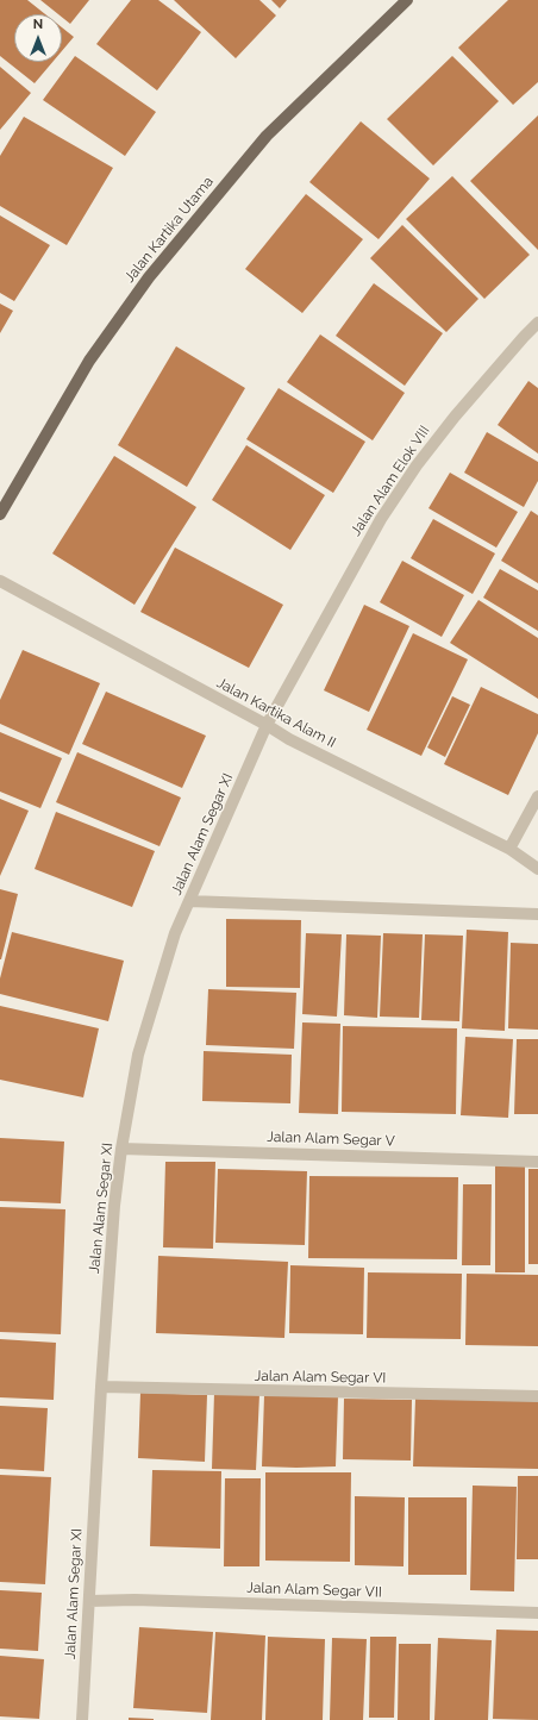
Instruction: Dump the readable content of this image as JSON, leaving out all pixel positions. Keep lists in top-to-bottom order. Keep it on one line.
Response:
{"streets":{"main road":["Jalan Kartika Utama"],"street":["Jalan Alam Elok VIII","Jalan Kartika Alam II","Jalan Alam Segar XI","Jalan Alam Segar V","Jalan Alam Segar VI","Jalan Alam Segar VII"]},"crossings":[["Jalan Alam Elok VIII","Jalan Kartika Alam II"],["Jalan Alam Elok VIII","Jalan Alam Segar XI"],["Jalan Kartika Alam II","Jalan Alam Segar XI"],["Jalan Alam Segar XI","Jalan Alam Segar V"],["Jalan Alam Segar XI","Jalan Alam Segar VI"],["Jalan Alam Segar XI","Jalan Alam Segar VII"]],"north":"top"}
